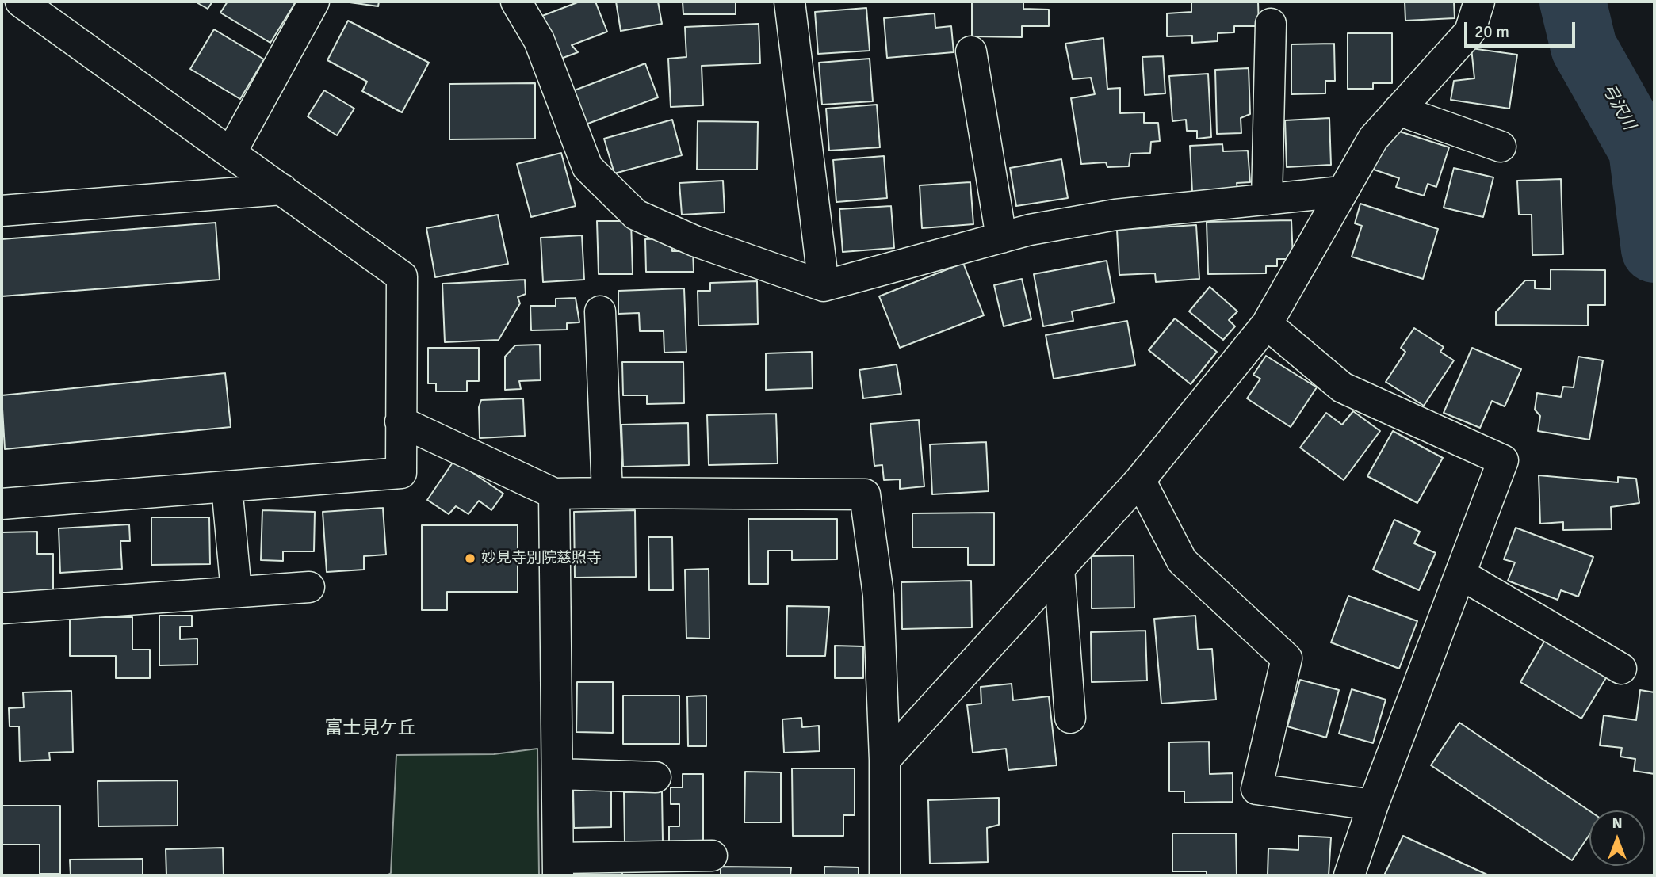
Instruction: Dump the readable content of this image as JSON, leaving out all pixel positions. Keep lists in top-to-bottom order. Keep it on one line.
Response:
{"districts":["富士見ケ丘"],"water":["弓沢川"],"places":["妙見寺別院慈照寺"],"scale_bar":"20 m","north":"top"}
